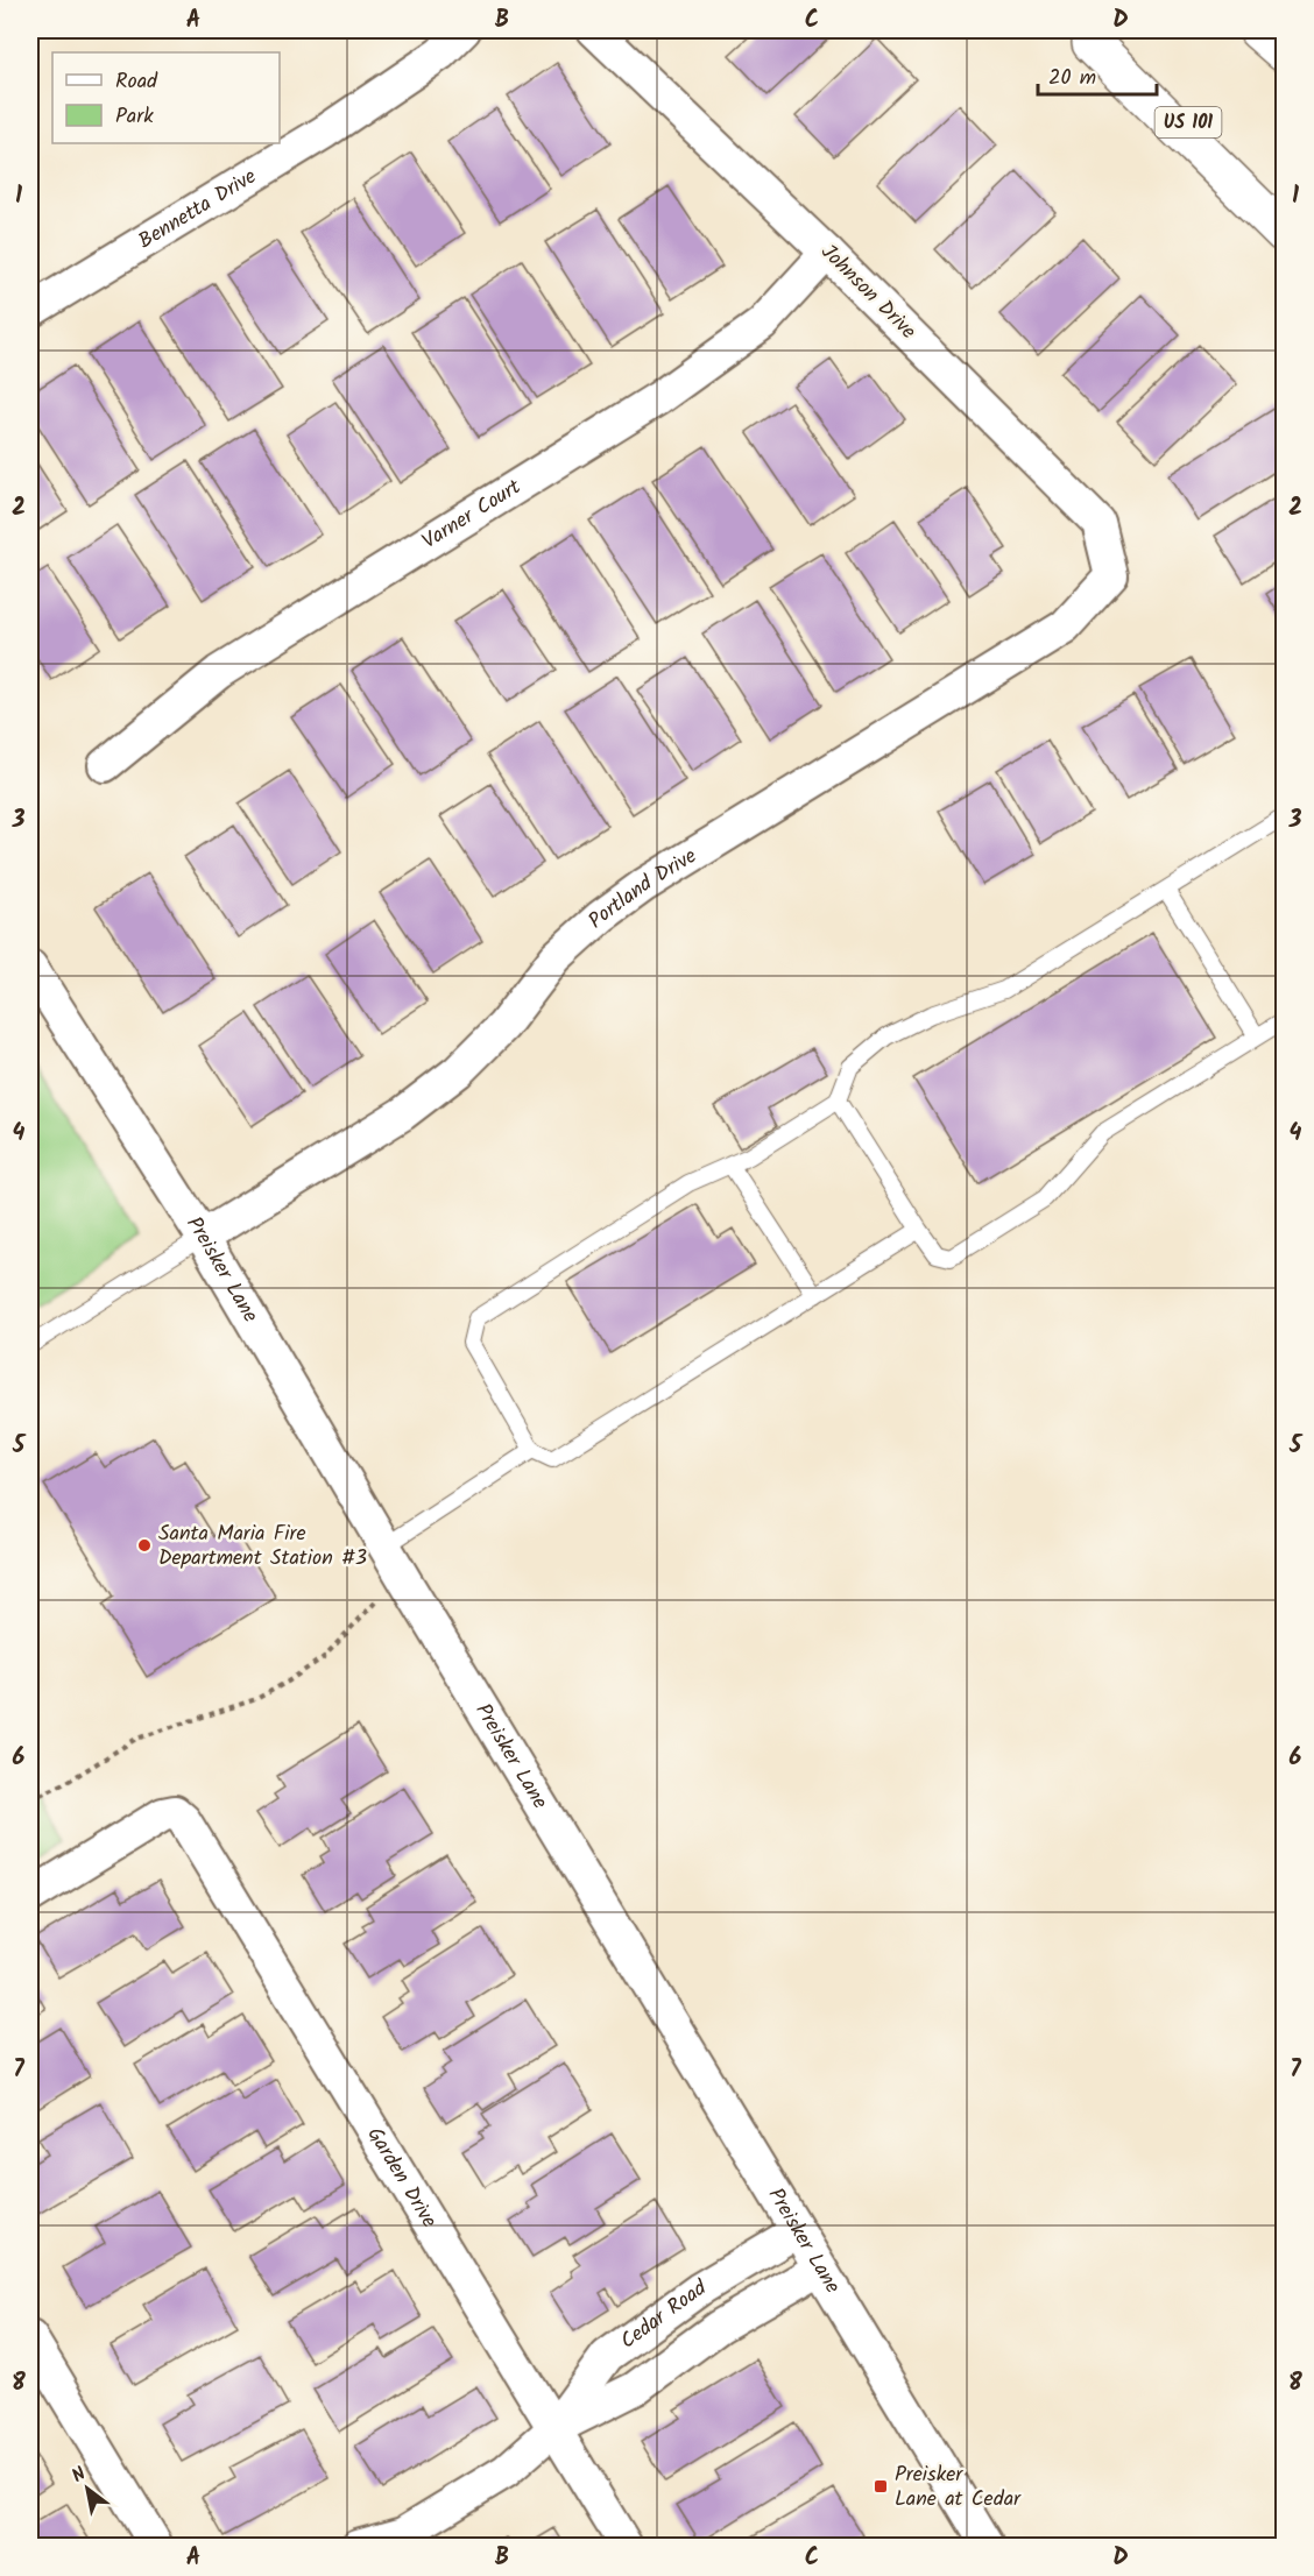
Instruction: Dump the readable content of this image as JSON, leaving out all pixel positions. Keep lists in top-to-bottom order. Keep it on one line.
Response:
{"streets":{"highway":["US 101"],"street":["Bennetta Drive","Johnson Drive","Varner Court","Portland Drive","Preisker Lane","Garden Drive","Cedar Road"]},"crossings":[["Johnson Drive","Varner Court"],["Johnson Drive","Portland Drive"],["Portland Drive","Preisker Lane"],["Preisker Lane","Cedar Road"],["Garden Drive","Cedar Road"]],"places":{"other":["Santa Maria Fire Department Station #3"],"transit":["Preisker Lane at Cedar"]},"legend":["Road","Park"],"scale_bar":"20 m","north":"top left","grid":{"columns":["A","B","C","D"],"rows":["1","2","3","4","5","6","7","8"]}}
